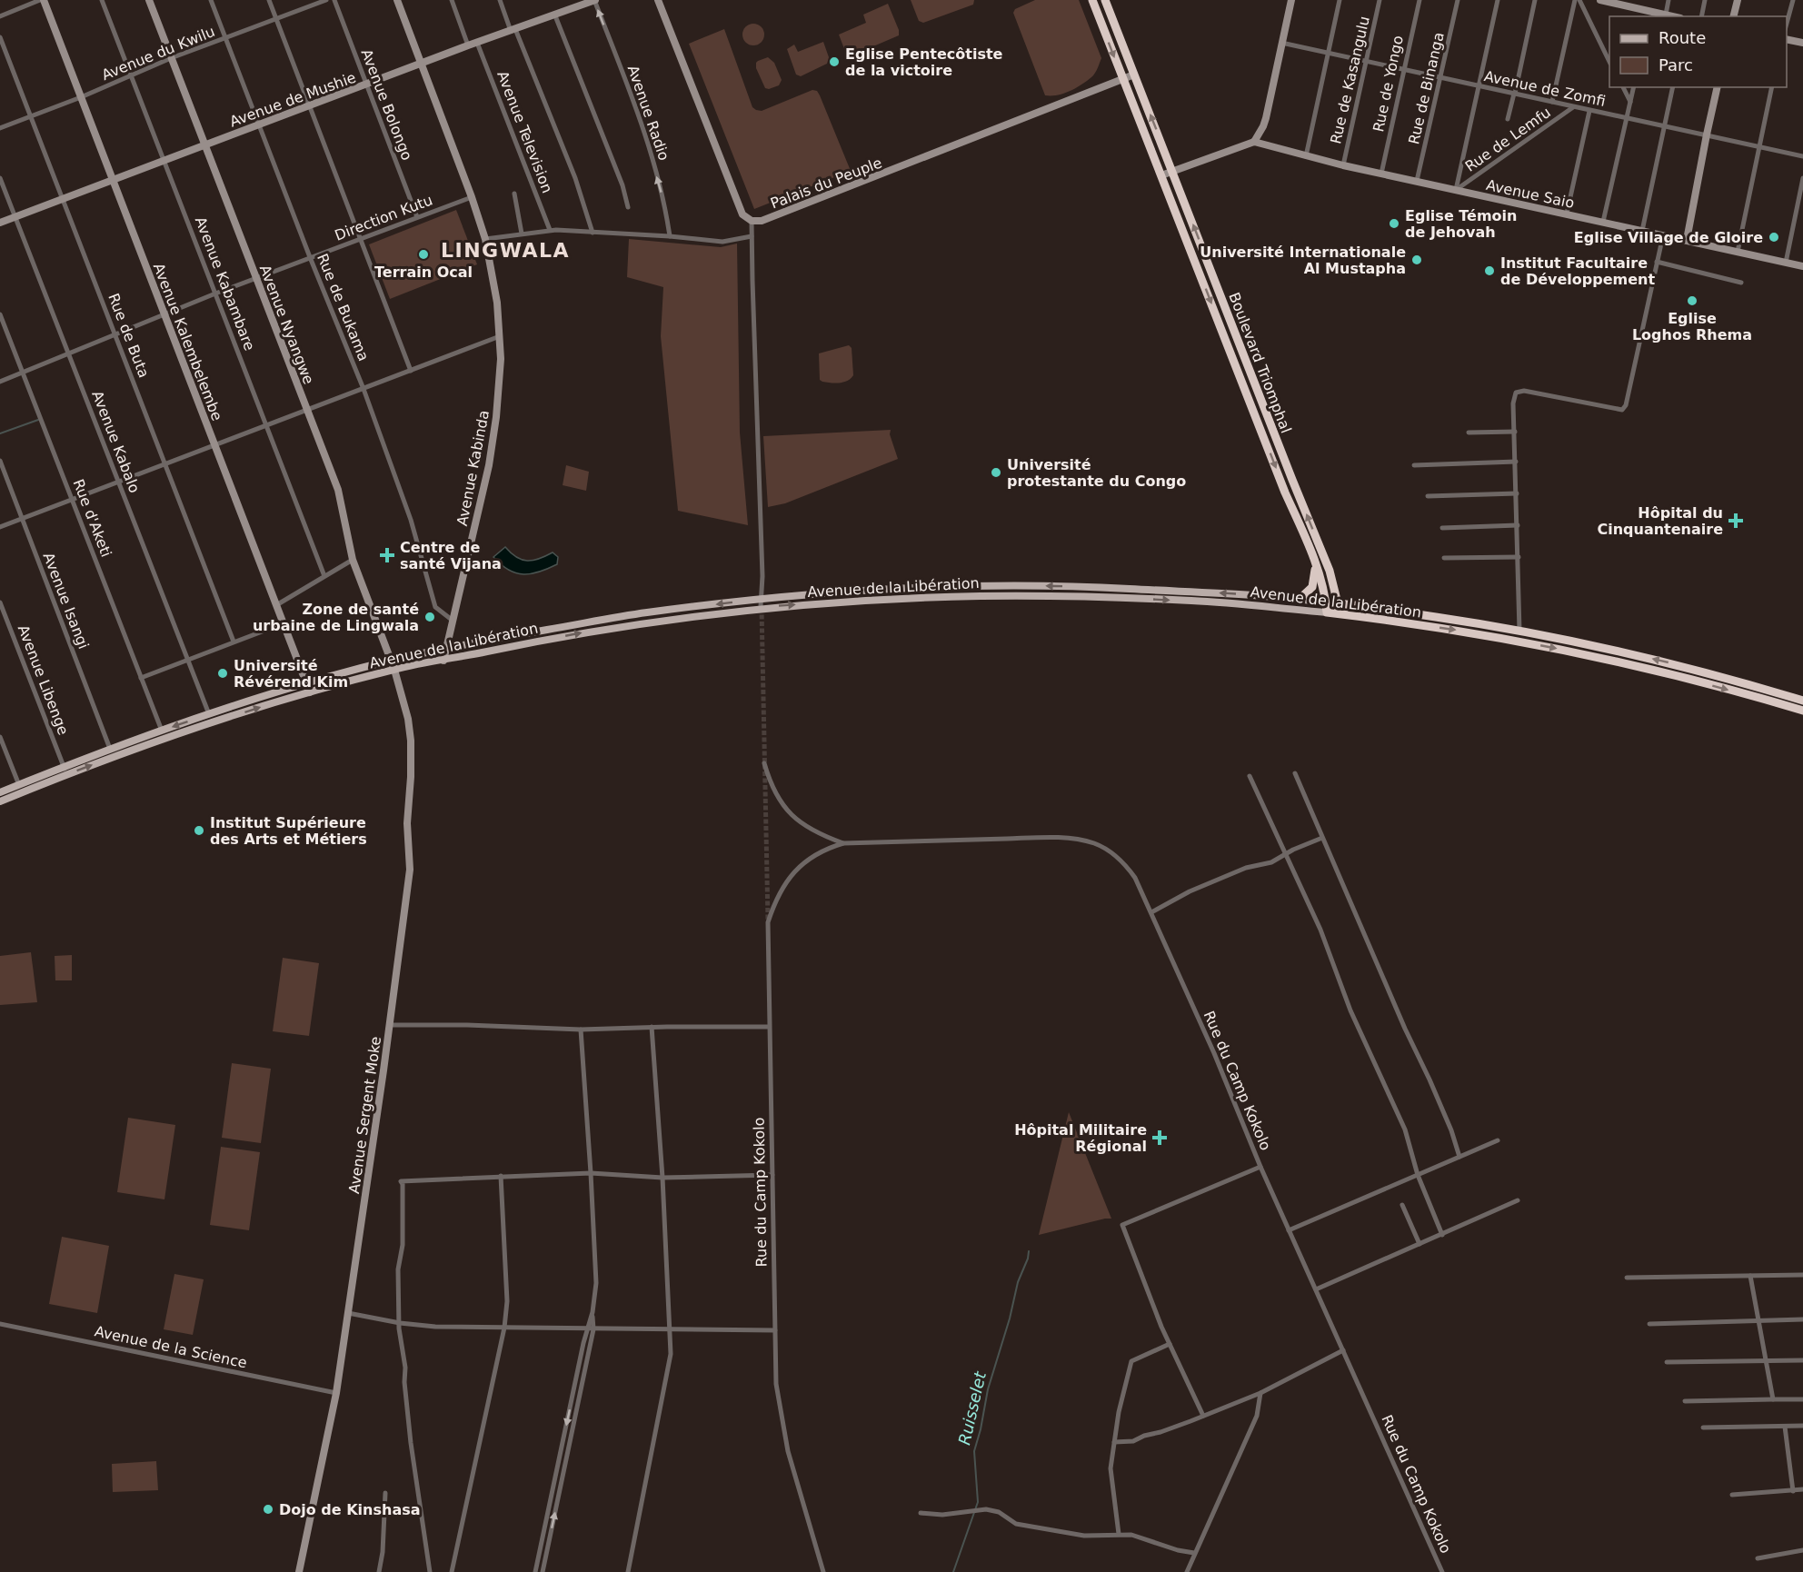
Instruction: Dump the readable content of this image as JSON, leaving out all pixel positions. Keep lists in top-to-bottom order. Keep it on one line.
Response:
{"streets":{"highway":["Boulevard Triomphal","Avenue de la Libération"],"street":["Avenue du Kwilu","Rue de Kasangulu","Rue de Yongo","Rue de Binanga","Avenue de Zomfi","Avenue de Mushie","Avenue Bolongo","Avenue Radio","Avenue Television","Rue de Lemfu","Palais du Peuple","Avenue Saio","Direction Kutu","Avenue Kabambare","Rue de Bukama","Avenue Nyangwe","Rue de Buta","Avenue Kalembelembe","Avenue Kabalo","Avenue Kabinda","Rue d'Aketi","Avenue Isangi","Avenue Libenge","Rue du Camp Kokolo","Avenue Sergent Moke","Avenue de la Science"]},"crossings":[["Avenue du Kwilu","Avenue Kabambare"],["Avenue du Kwilu","Rue de Bukama"],["Avenue du Kwilu","Avenue Nyangwe"],["Avenue du Kwilu","Rue de Buta"],["Avenue du Kwilu","Avenue Kalembelembe"],["Rue de Kasangulu","Avenue de Zomfi"],["Rue de Kasangulu","Avenue Saio"],["Rue de Yongo","Avenue de Zomfi"],["Rue de Yongo","Avenue Saio"],["Rue de Binanga","Avenue de Zomfi"],["Rue de Binanga","Avenue Saio"],["Avenue de Zomfi","Rue de Lemfu"],["Avenue de Mushie","Avenue Bolongo"],["Avenue de Mushie","Avenue Radio"],["Avenue de Mushie","Avenue Television"],["Avenue de Mushie","Avenue Kabambare"],["Avenue de Mushie","Rue de Bukama"],["Avenue de Mushie","Avenue Nyangwe"],["Avenue de Mushie","Rue de Buta"],["Avenue de Mushie","Avenue Kalembelembe"],["Avenue de Mushie","Avenue Kabalo"],["Avenue de Mushie","Avenue Kabinda"],["Avenue Bolongo","Direction Kutu"],["Rue de Lemfu","Avenue Saio"],["Palais du Peuple","Boulevard Triomphal"],["Direction Kutu","Avenue Kabambare"],["Direction Kutu","Rue de Bukama"],["Direction Kutu","Avenue Nyangwe"],["Direction Kutu","Rue de Buta"],["Direction Kutu","Avenue Kalembelembe"],["Direction Kutu","Avenue Kabalo"],["Direction Kutu","Avenue Kabinda"],["Direction Kutu","Rue d'Aketi"],["Rue de Bukama","Avenue Kabinda"],["Avenue Nyangwe","Avenue de la Libération"],["Avenue Nyangwe","Avenue Sergent Moke"],["Avenue Kalembelembe","Avenue de la Libération"],["Boulevard Triomphal","Avenue de la Libération"],["Avenue Kabalo","Avenue de la Libération"],["Avenue Kabinda","Avenue de la Libération"],["Rue d'Aketi","Avenue de la Libération"],["Avenue de la Libération","Avenue Isangi"],["Avenue de la Libération","Avenue Libenge"],["Avenue de la Libération","Avenue Sergent Moke"],["Avenue Sergent Moke","Avenue de la Science"]],"districts":["LINGWALA"],"water":["Ruisselet"],"places":{"other":["Eglise Pentecôtiste de la victoire","Eglise Témoin de Jehovah","Eglise Village de Gloire","Terrain Ocal","Université Internationale Al Mustapha","Institut Facultaire de Développement","Eglise Loghos Rhema","Université protestante du Congo","Zone de santé urbaine de Lingwala","Université Révérend Kim","Institut Supérieure des Arts et Métiers","Dojo de Kinshasa"],"health":["Hôpital du Cinquantenaire","Centre de santé Vijana","Hôpital Militaire Régional"]},"legend":["Route","Parc"]}
